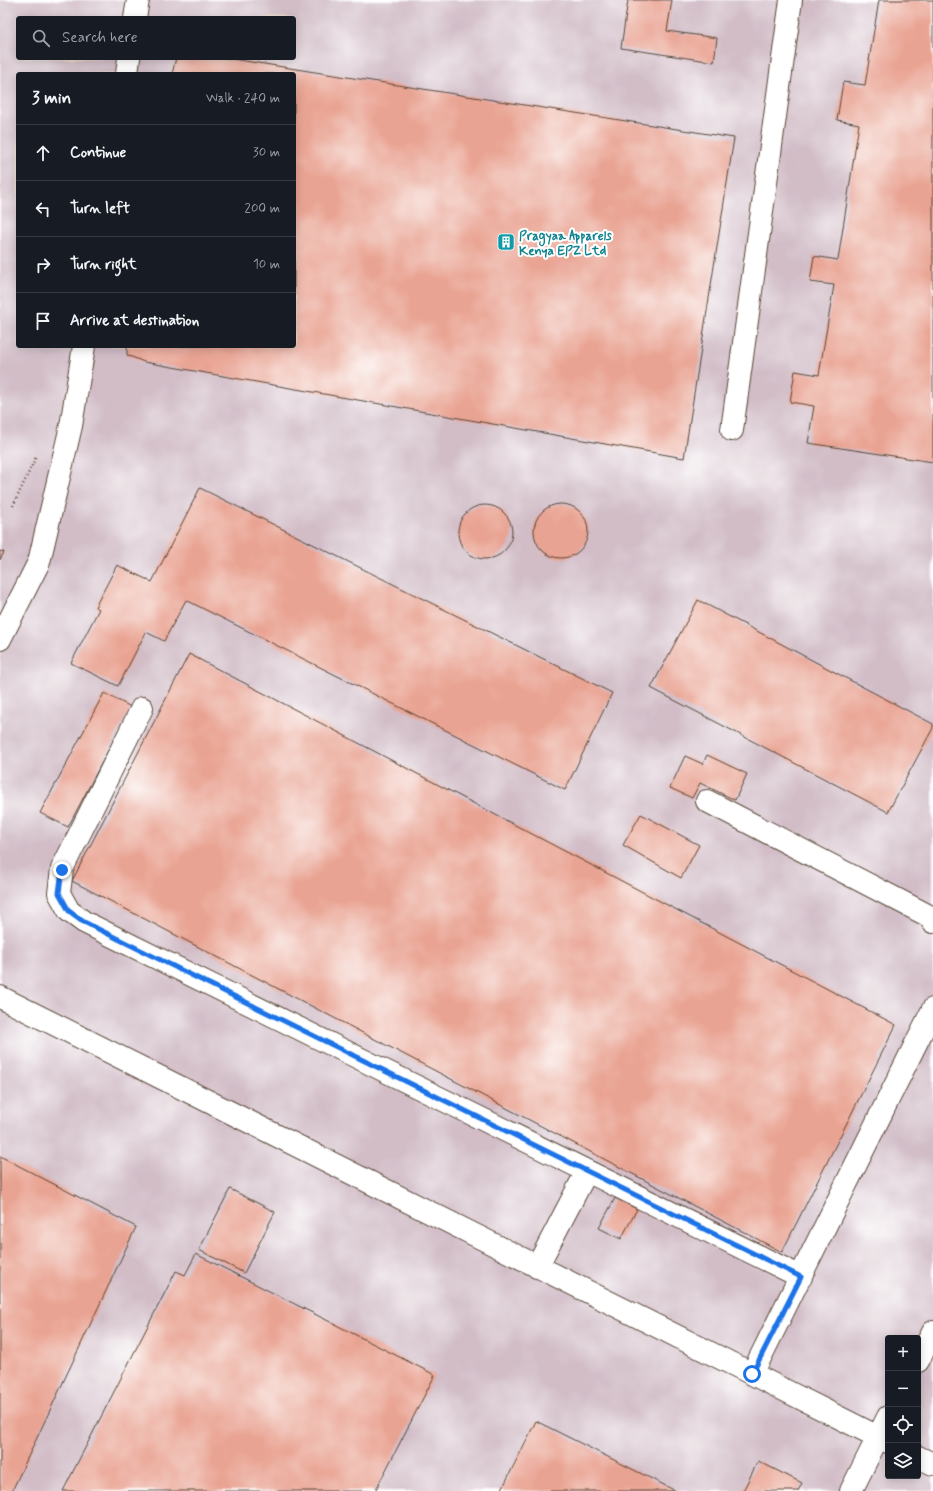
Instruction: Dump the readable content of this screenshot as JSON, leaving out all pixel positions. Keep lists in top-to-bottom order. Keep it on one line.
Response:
{"places":{"building":["Pragyaa Apparels Kenya EPZ Ltd"]},"page":{"search":"Search here","heading":["3 min","Walk · 240 m"],"list":[["Continue","30 m"],["Turn left","200 m"],["Turn right","10 m"],"Arrive at destination"],"map_buttons":["+","−"]}}
